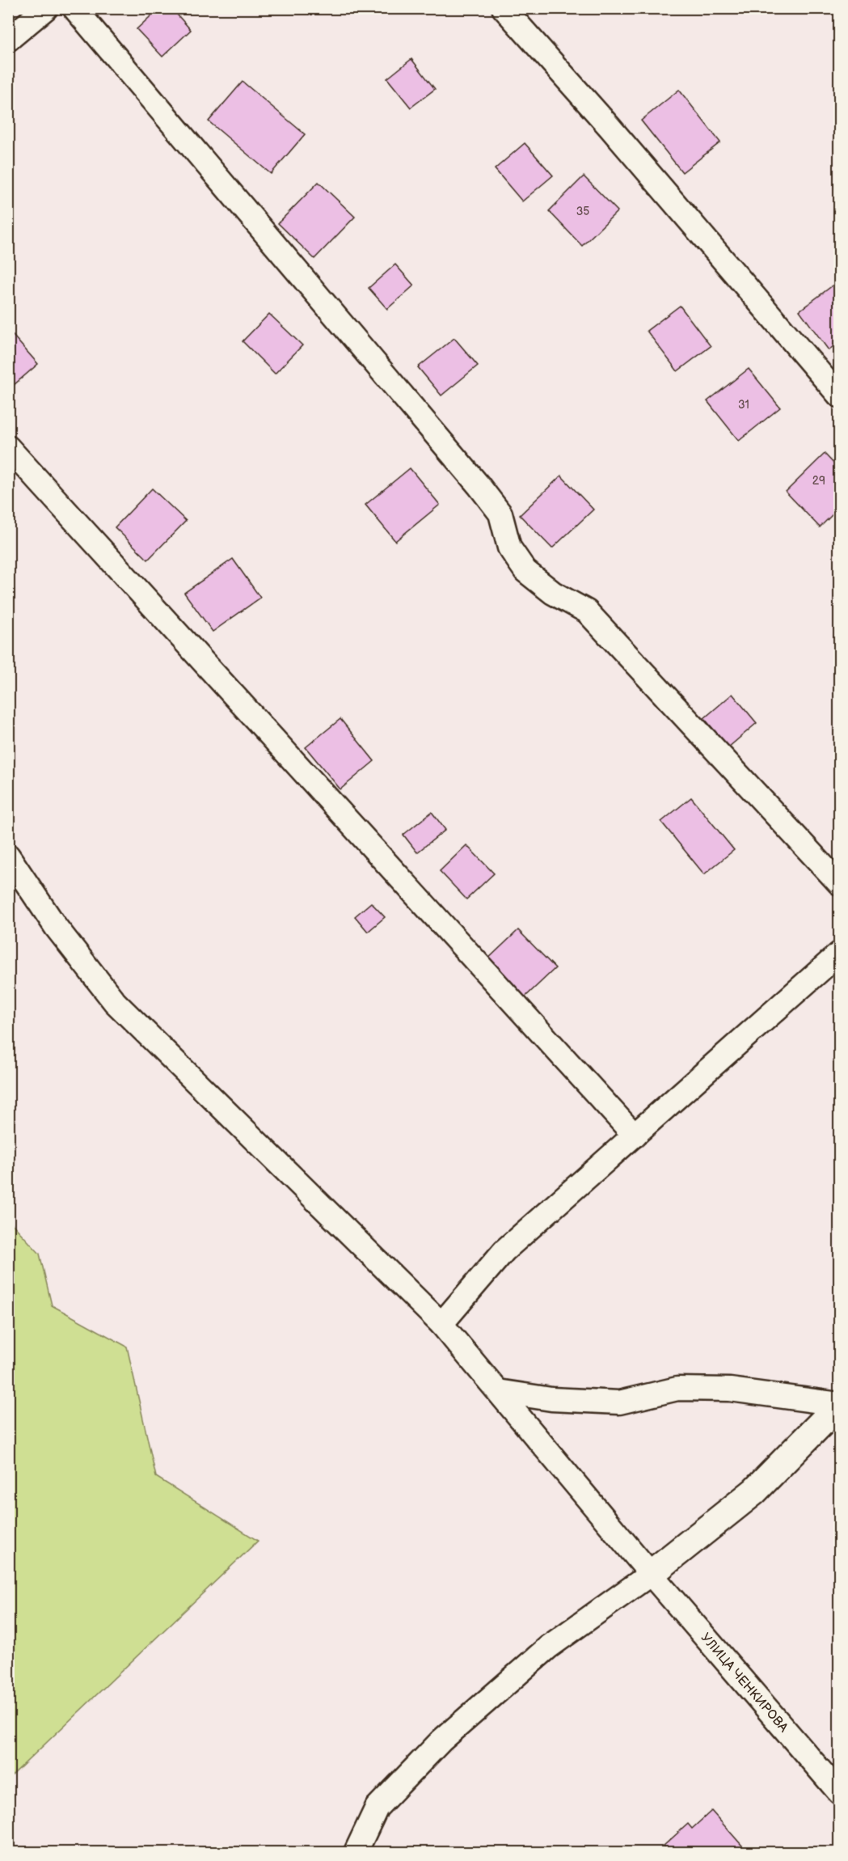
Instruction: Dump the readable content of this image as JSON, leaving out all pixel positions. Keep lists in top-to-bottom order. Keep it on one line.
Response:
{"streets":{"street":["УЛИЦА ЧЕНКИРОВА"]},"house_numbers":["35","31","29"]}
